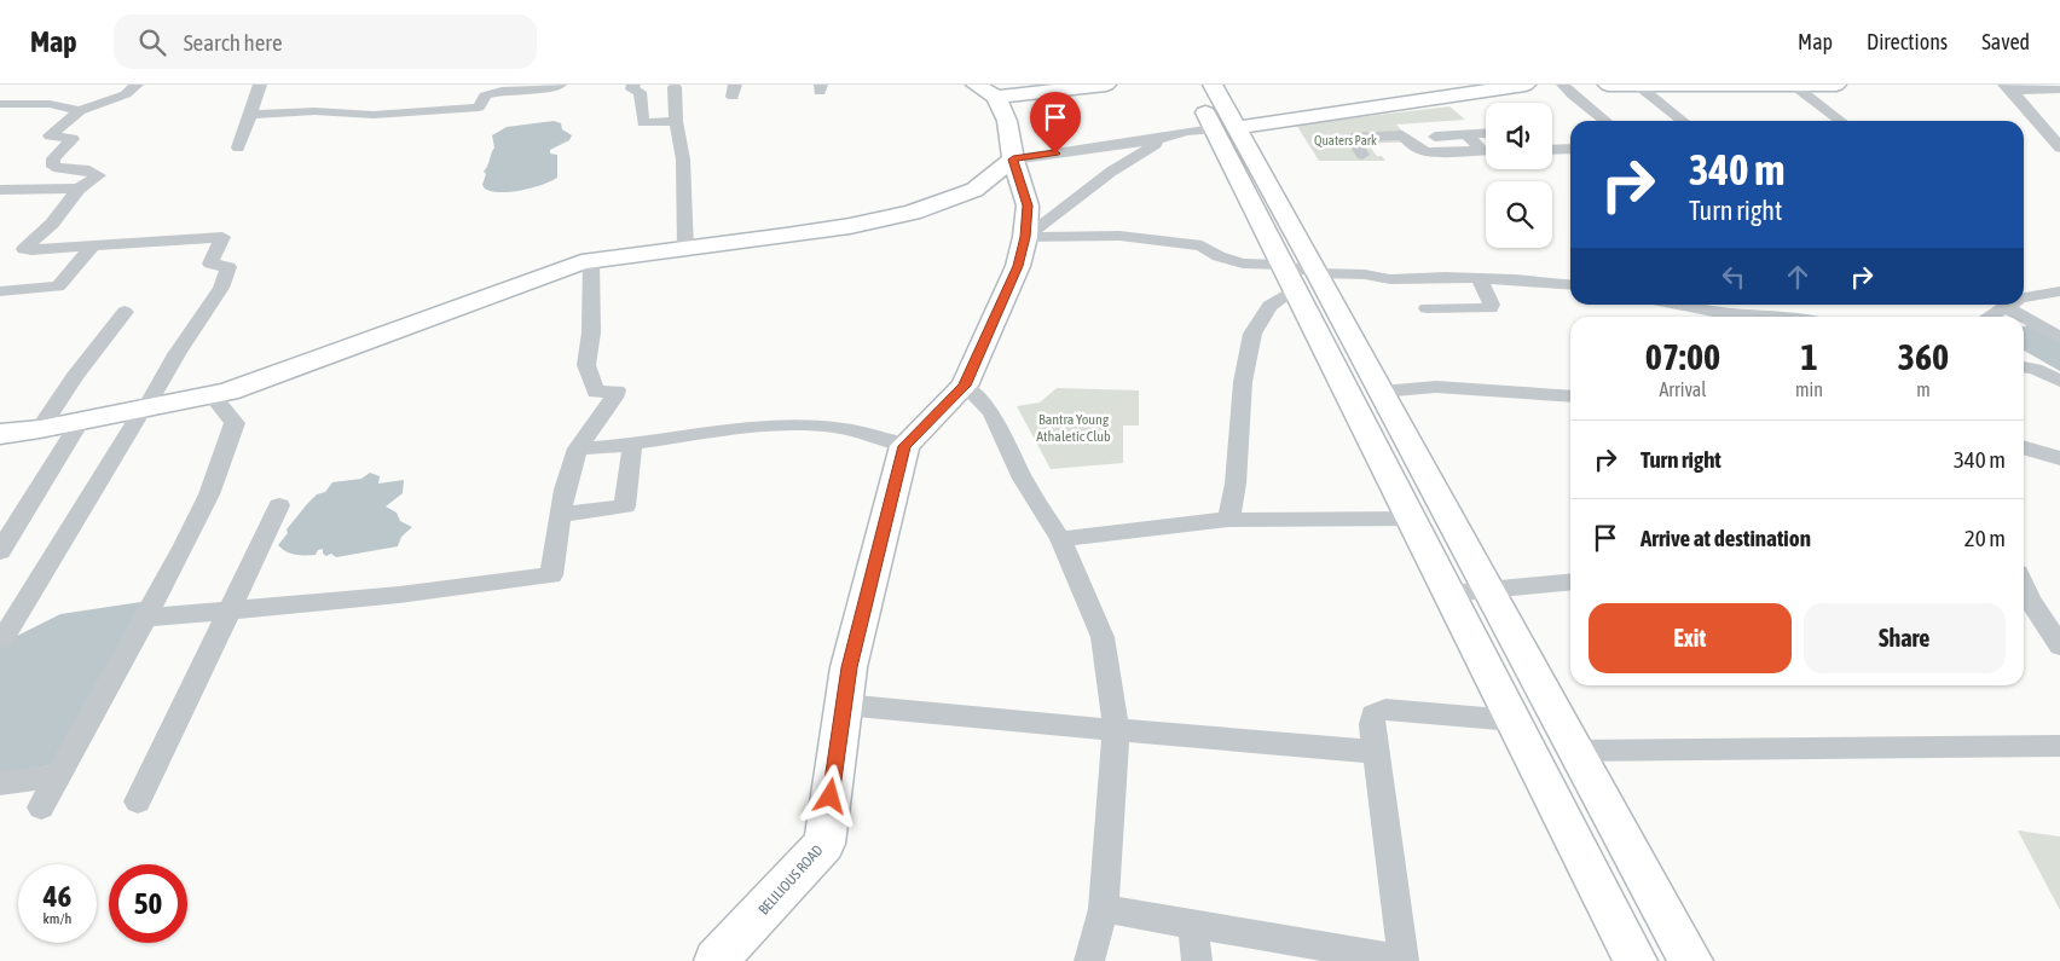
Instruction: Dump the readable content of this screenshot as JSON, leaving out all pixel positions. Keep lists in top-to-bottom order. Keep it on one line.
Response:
{"streets":{"main road":["BELILIOUS ROAD"]},"parks":["Quaters Park","Bantra Young Athaletic Club"],"page":{"header":"Map","search":"Search here","nav":["Map","Directions","Saved"],"turn":["340 m","Turn right"],"eta":["07:00","Arrival","1","min","360","m"],"list":[{"name":"Turn right","value":"340 m"},{"name":"Arrive at destination","value":"20 m"}],"buttons":["Exit","Share"],"speed":"46 km/h","limit":"50"}}
